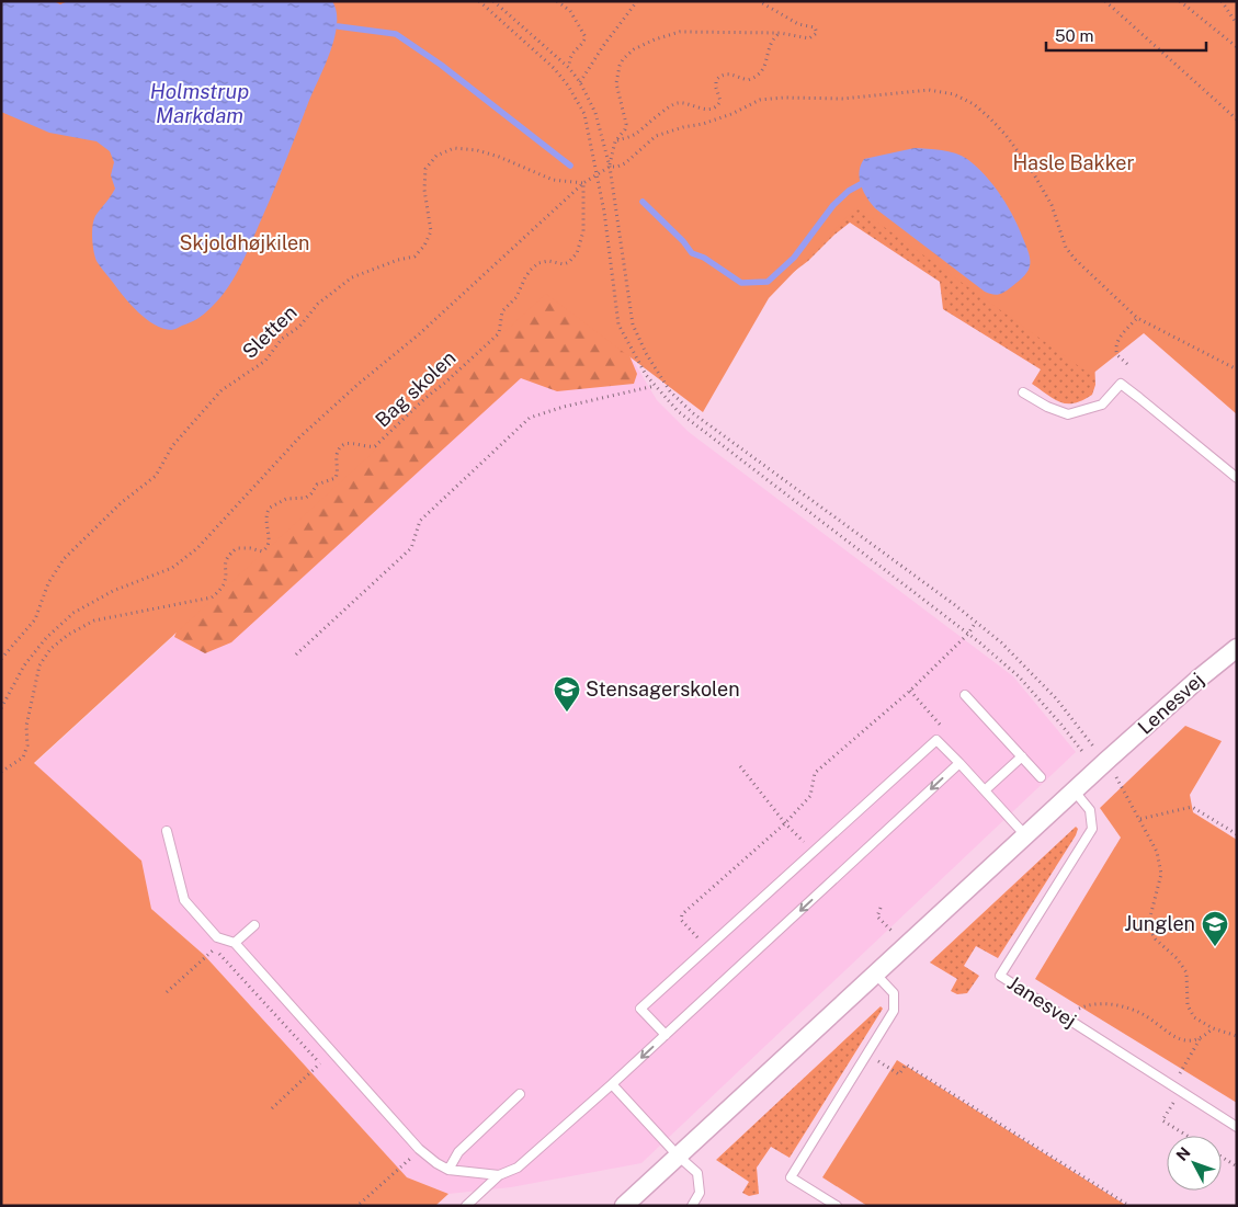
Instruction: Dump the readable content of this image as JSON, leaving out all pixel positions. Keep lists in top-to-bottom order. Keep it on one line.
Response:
{"streets":{"street":["Lenesvej"],"lane":["Janesvej"],"path":["Sletten","Bag skolen"]},"crossings":[["Sletten","Bag skolen"]],"water":["Holmstrup Markdam"],"parks":["Hasle Bakker","Skjoldhøjkilen"],"places":{"school or university":["Stensagerskolen","Junglen"]},"scale_bar":"50 m","north":"top left"}
